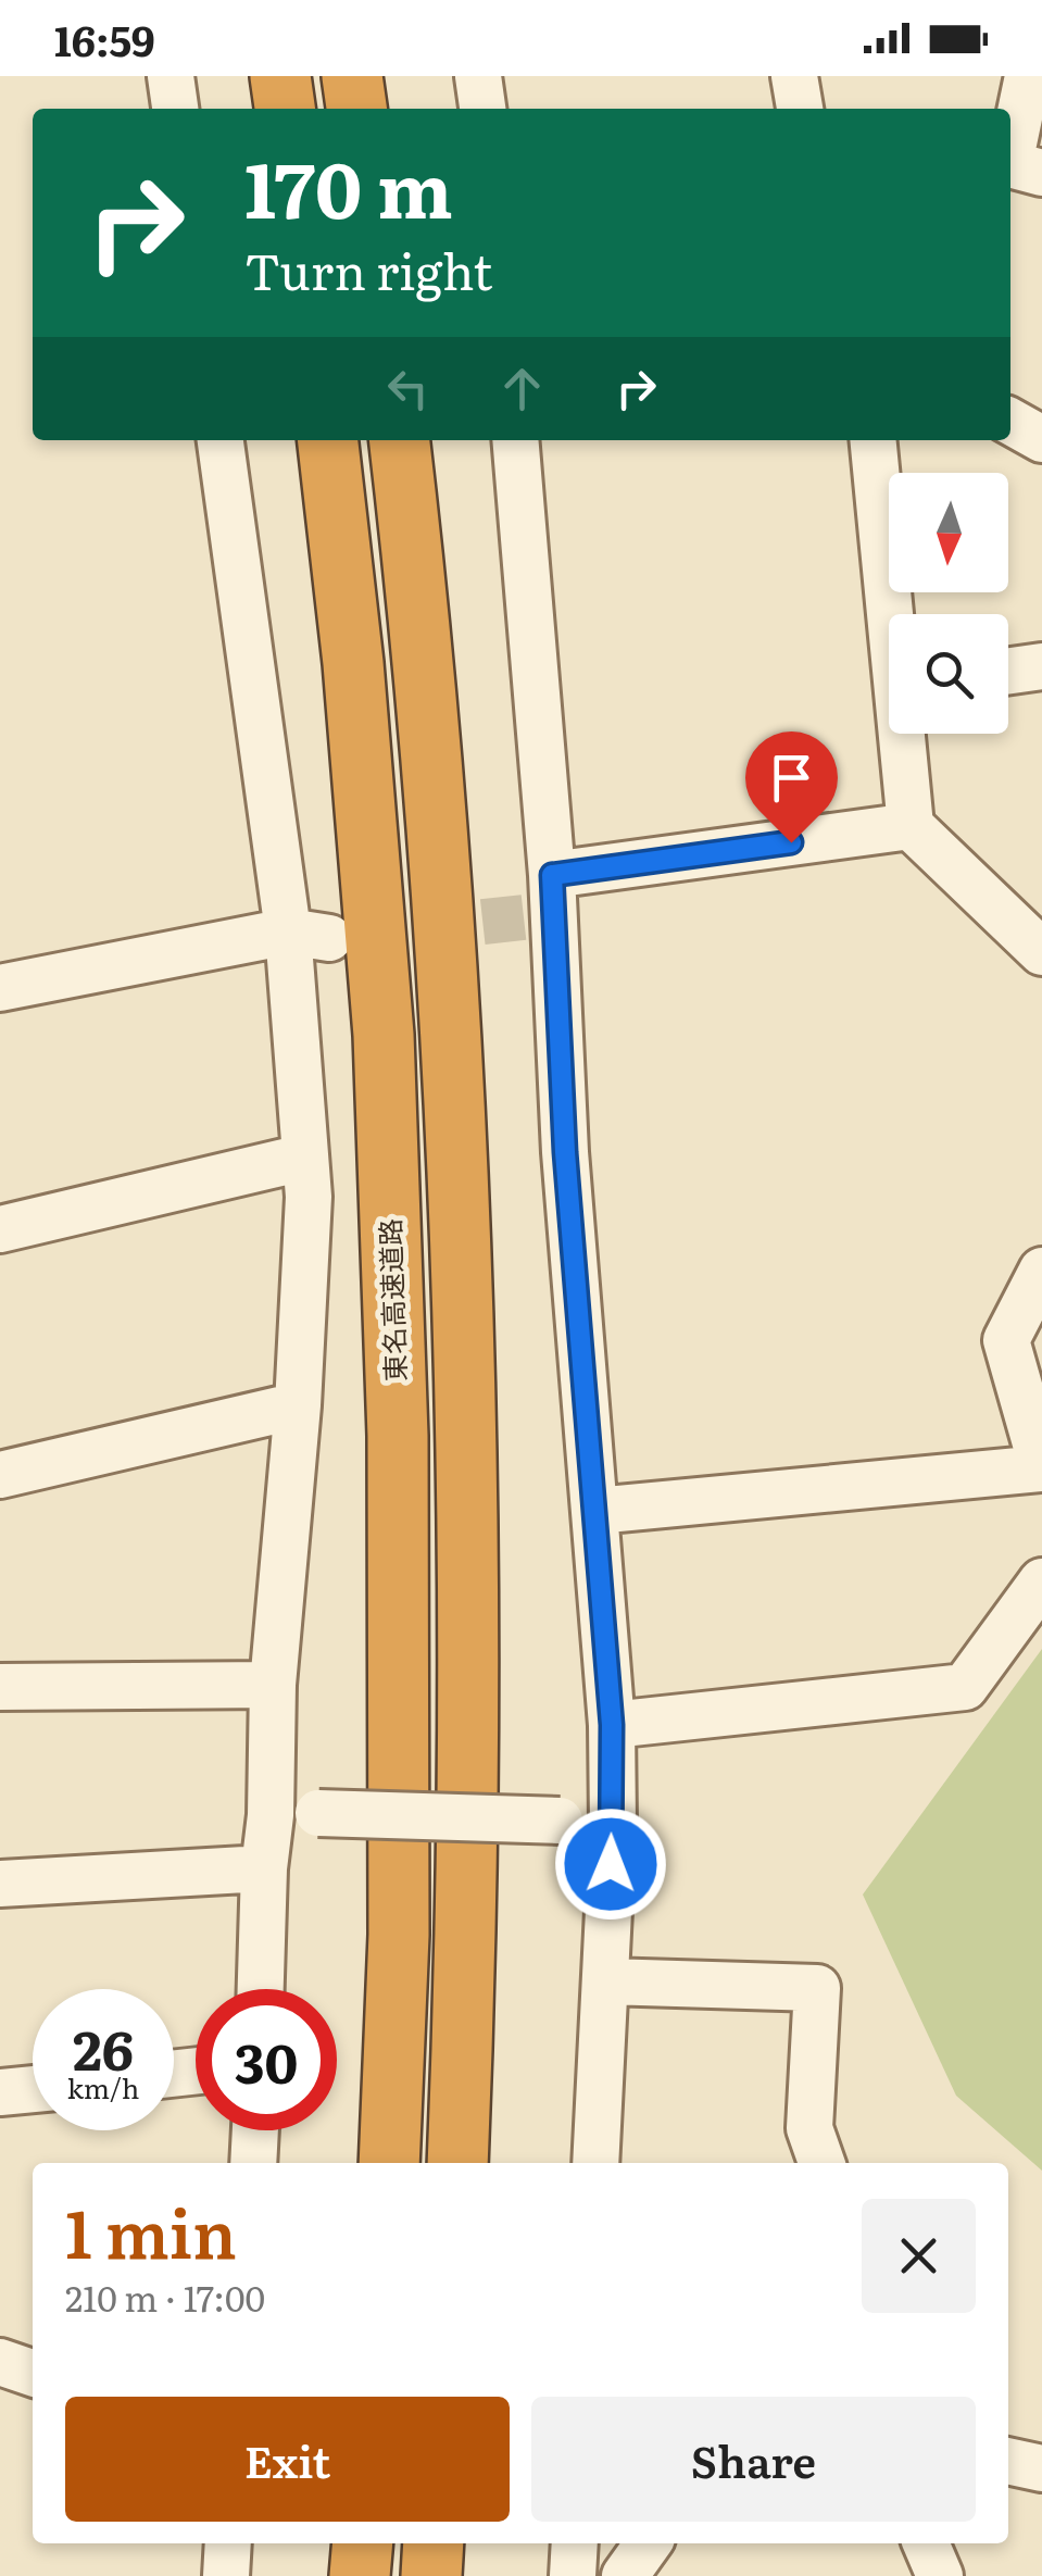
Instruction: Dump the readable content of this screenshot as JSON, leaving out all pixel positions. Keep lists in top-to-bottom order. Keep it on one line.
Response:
{"streets":{"highway":["東名高速道路"]},"north":"bottom","page":{"status":"16:59","turn":["170 m","Turn right"],"speed":"26 km/h","limit":"30","heading":["1 min","210 m · 17:00"],"buttons":["Exit","Share"]}}
